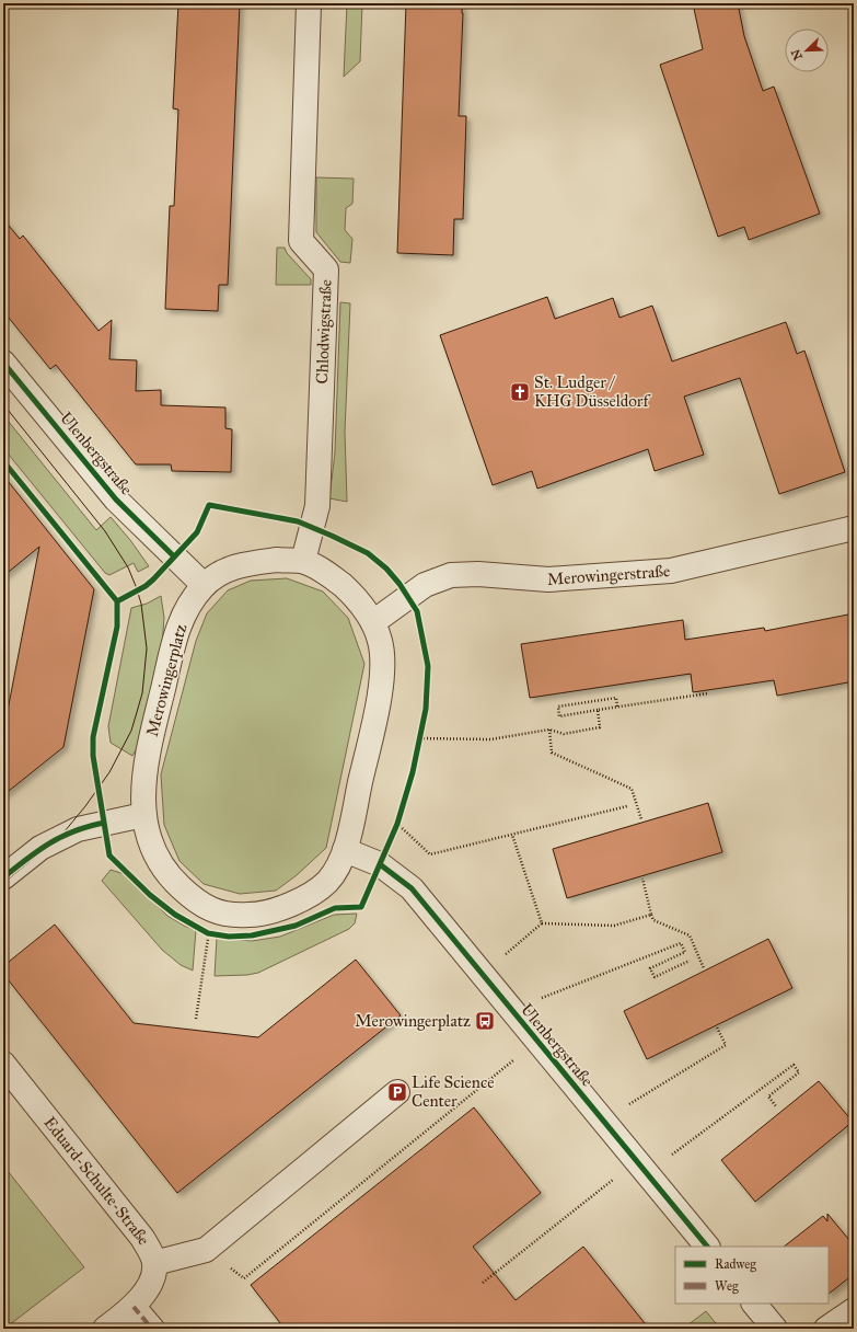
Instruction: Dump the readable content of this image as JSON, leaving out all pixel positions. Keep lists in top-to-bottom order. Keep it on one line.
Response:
{"streets":{"street":["Chlodwigstraße","Ulenbergstraße","Merowingerstraße","Merowingerplatz","Eduard-Schulte-Straße"]},"crossings":[["Chlodwigstraße","Merowingerplatz"],["Ulenbergstraße","Merowingerplatz"],["Merowingerstraße","Merowingerplatz"]],"places":{"church":["St. Ludger / KHG Düsseldorf"],"bus stop":["Merowingerplatz"],"parking":["Life Science Center"]},"legend":["Radweg","Weg"],"north":"bottom left"}
